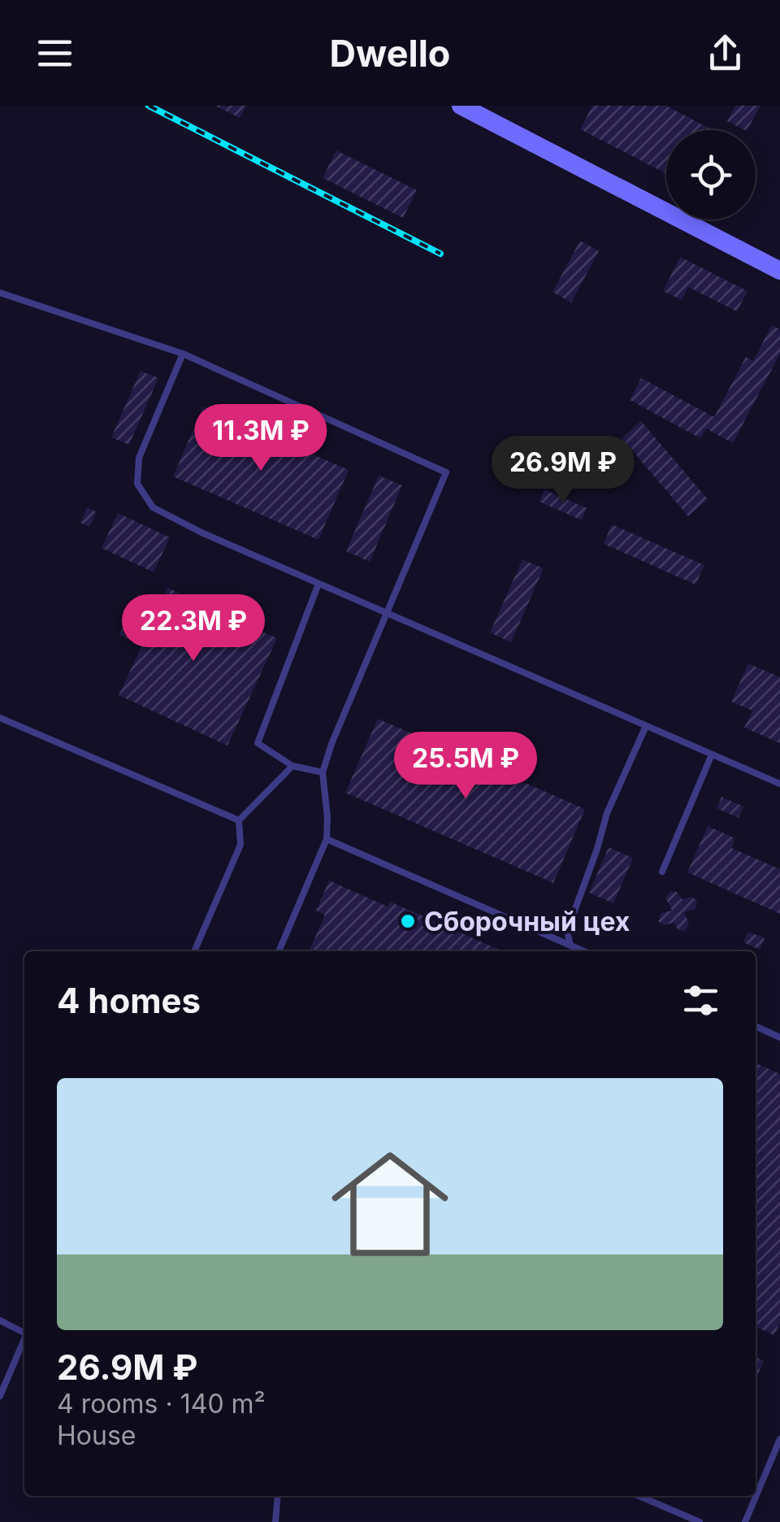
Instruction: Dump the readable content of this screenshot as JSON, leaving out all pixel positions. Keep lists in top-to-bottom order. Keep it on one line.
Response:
{"places":["Сборочный цех"],"page":{"header":"Dwello","price":["11.3M ₽","26.9M ₽","22.3M ₽","25.5M ₽"],"heading":"4 homes","list":[{"name":"26.9M ₽","note":"4 rooms · 140 m² · House"}]}}
